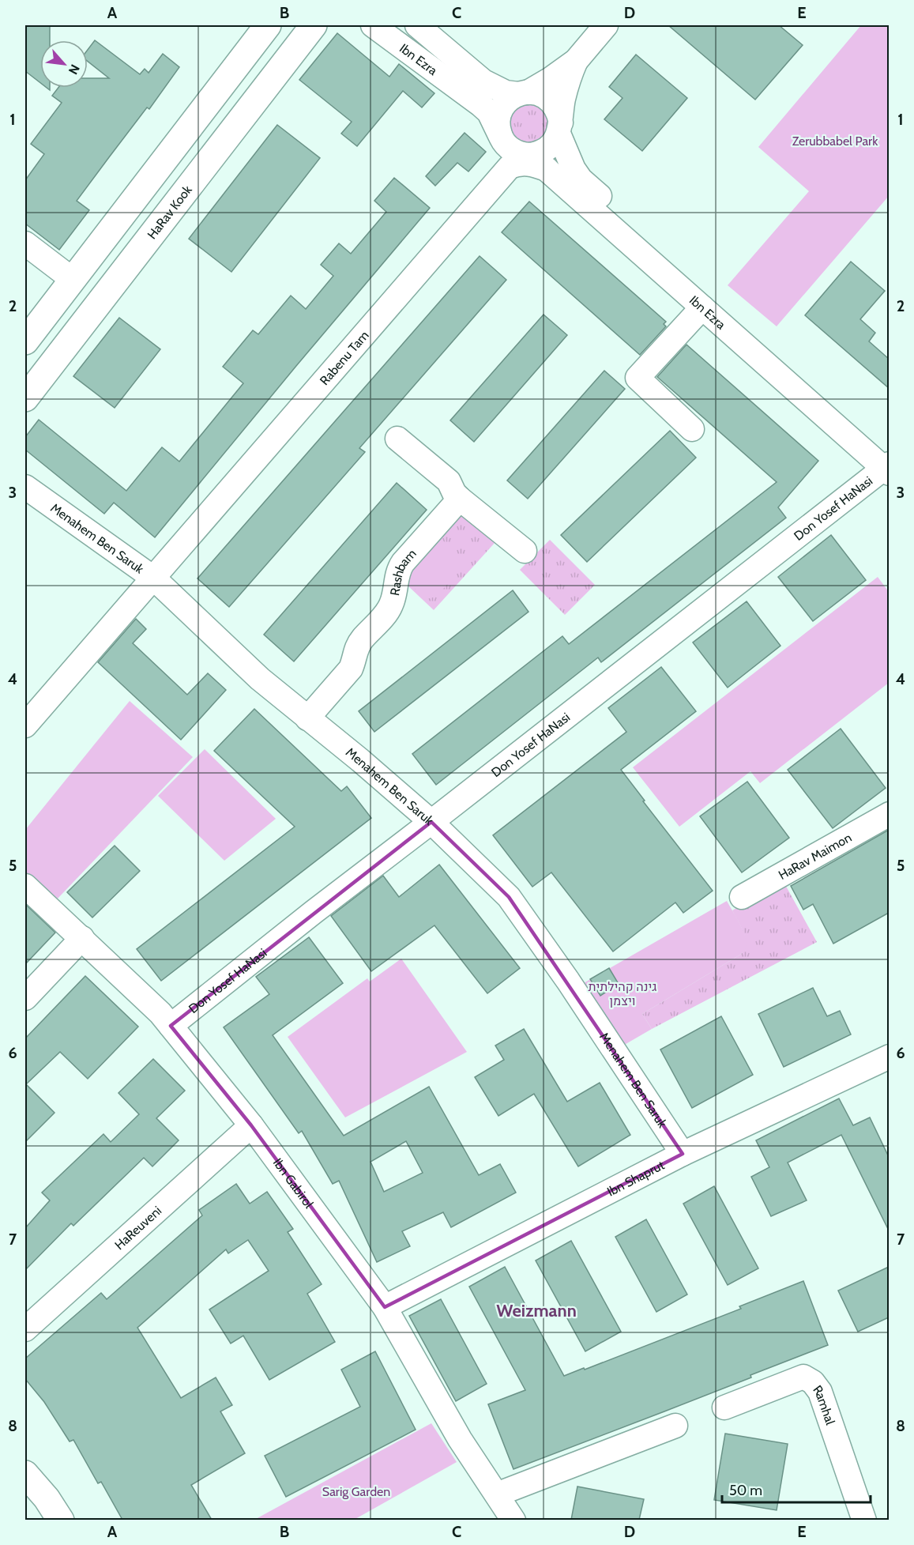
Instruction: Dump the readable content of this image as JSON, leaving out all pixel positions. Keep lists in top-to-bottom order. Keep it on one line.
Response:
{"streets":{"main road":["HaRav Kook"],"street":["Ibn Ezra","Rabenu Tam","Don Yosef HaNasi","Menahem Ben Saruk","Rashbam","HaRav Maimon","Ibn Shaprut","Ibn Gabirol","HaReuveni","Ramhal"]},"crossings":[["Ibn Ezra","Rabenu Tam"],["Ibn Ezra","Don Yosef HaNasi"],["Rabenu Tam","Menahem Ben Saruk"],["Don Yosef HaNasi","Menahem Ben Saruk"],["Don Yosef HaNasi","Ibn Gabirol"],["Menahem Ben Saruk","Rashbam"],["Menahem Ben Saruk","Ibn Shaprut"],["Ibn Shaprut","Ibn Gabirol"],["Ibn Gabirol","HaReuveni"]],"districts":["Weizmann"],"parks":["Zerubbabel Park","גינה קהילתית ויצמן","Sarig Garden"],"scale_bar":"50 m","north":"bottom right","grid":{"columns":["A","B","C","D","E"],"rows":["1","2","3","4","5","6","7","8"]}}
